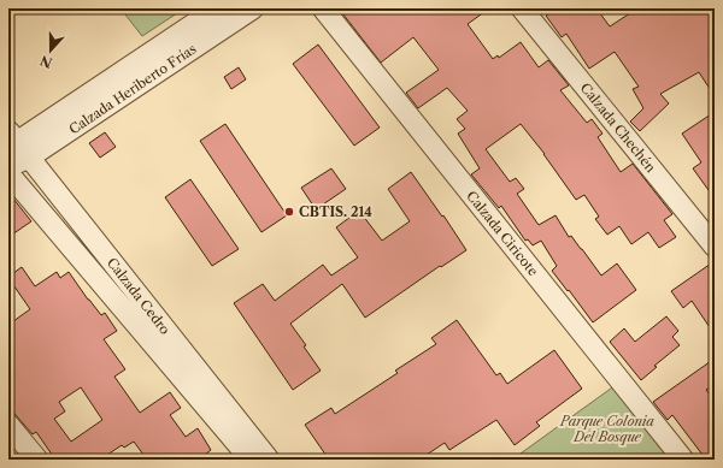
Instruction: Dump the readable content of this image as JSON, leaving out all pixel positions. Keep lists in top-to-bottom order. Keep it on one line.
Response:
{"streets":{"street":["Calzada Heriberto Frías","Calzada Chechén","Calzada Ciricote","Calzada Cedro"]},"crossings":[["Calzada Heriberto Frías","Calzada Cedro"]],"parks":["Parque Colonia Del Bosque"],"places":["CBTIS. 214"],"north":"bottom"}
